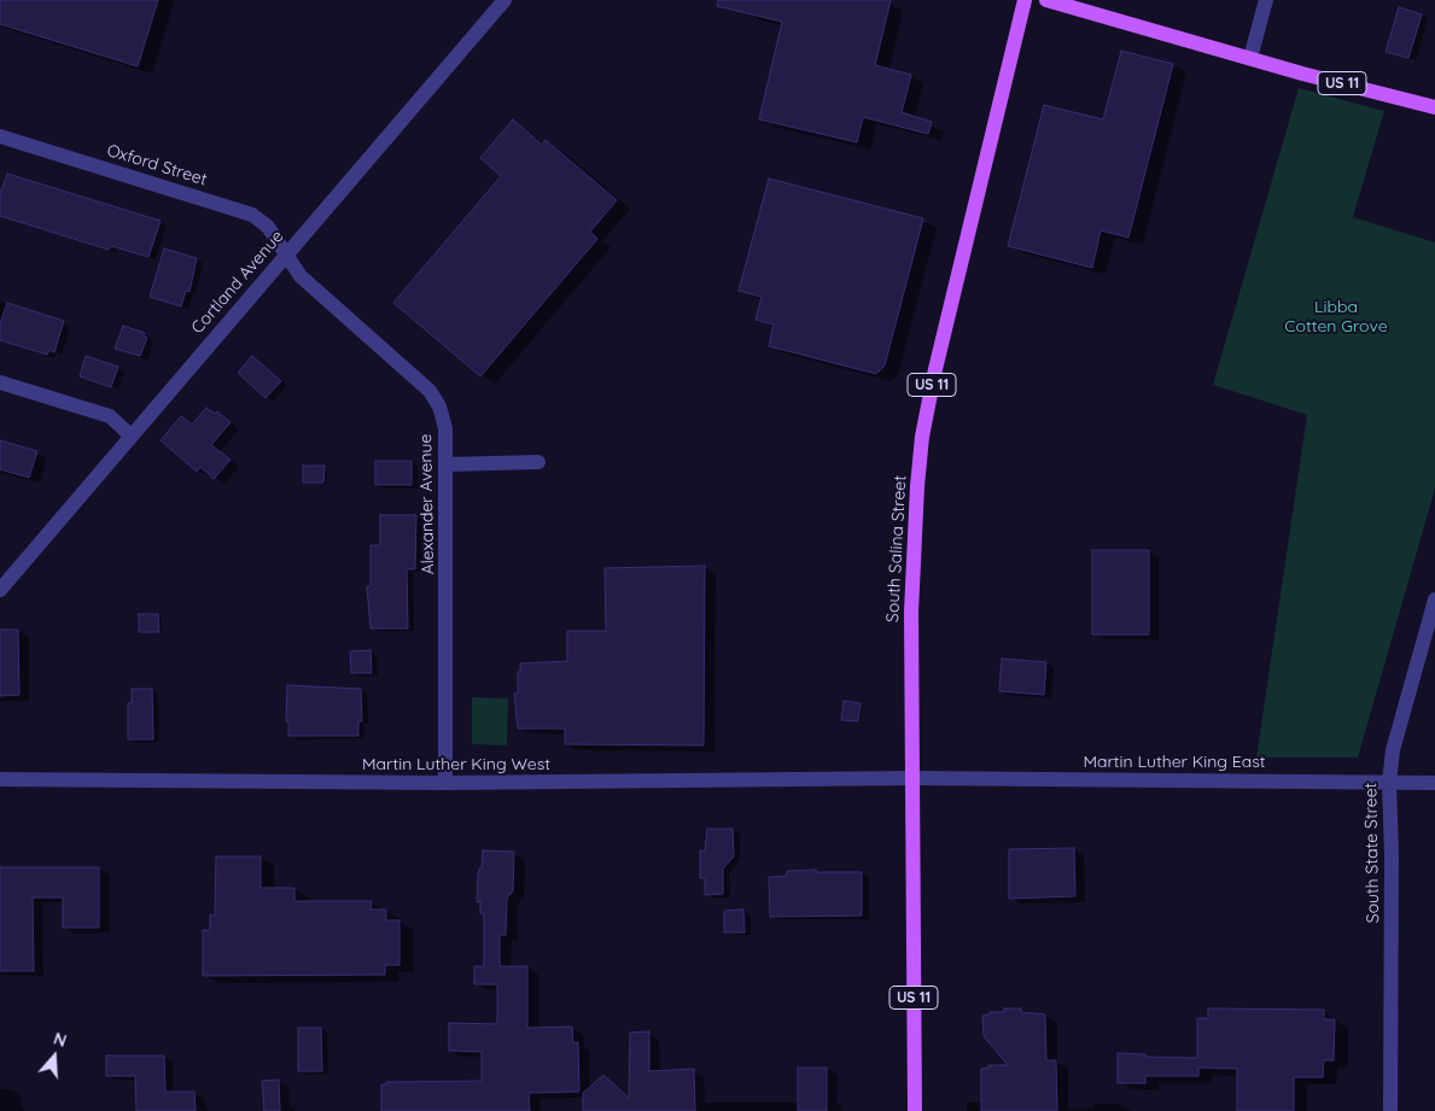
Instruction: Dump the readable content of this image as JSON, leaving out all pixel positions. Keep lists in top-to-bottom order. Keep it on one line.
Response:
{"streets":{"main road":["US 11","South Salina Street"],"street":["Oxford Street","Cortland Avenue","Alexander Avenue","Martin Luther King East","Martin Luther King West","South State Street"]},"crossings":[["Oxford Street","Cortland Avenue"],["Oxford Street","Alexander Avenue"],["Cortland Avenue","Alexander Avenue"],["Alexander Avenue","Martin Luther King West"],["South Salina Street","Martin Luther King East"],["South Salina Street","Martin Luther King West"],["Martin Luther King East","Martin Luther King West"],["Martin Luther King East","South State Street"]],"parks":["Libba Cotten Grove"],"north":"top"}
